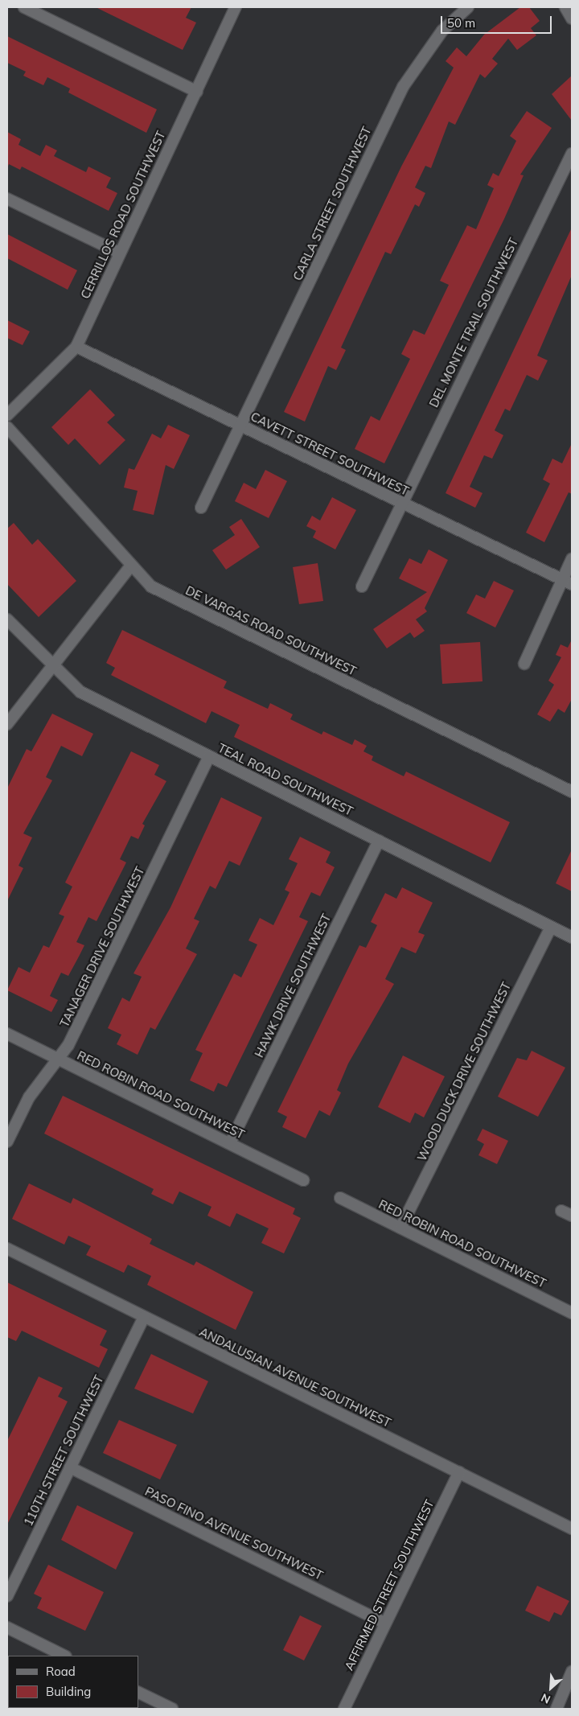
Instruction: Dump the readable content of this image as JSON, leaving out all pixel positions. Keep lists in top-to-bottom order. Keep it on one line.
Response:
{"streets":{"street":["CARLA STREET SOUTHWEST","CERRILLOS ROAD SOUTHWEST","DEL MONTE TRAIL SOUTHWEST","CAVETT STREET SOUTHWEST","DE VARGAS ROAD SOUTHWEST","TEAL ROAD SOUTHWEST","TANAGER DRIVE SOUTHWEST","HAWK DRIVE SOUTHWEST","WOOD DUCK DRIVE SOUTHWEST","RED ROBIN ROAD SOUTHWEST","ANDALUSIAN AVENUE SOUTHWEST","110TH STREET SOUTHWEST","PASO FINO AVENUE SOUTHWEST","AFFIRMED STREET SOUTHWEST"]},"crossings":[["CARLA STREET SOUTHWEST","CAVETT STREET SOUTHWEST"],["CERRILLOS ROAD SOUTHWEST","CAVETT STREET SOUTHWEST"],["DEL MONTE TRAIL SOUTHWEST","CAVETT STREET SOUTHWEST"],["TEAL ROAD SOUTHWEST","TANAGER DRIVE SOUTHWEST"],["TEAL ROAD SOUTHWEST","HAWK DRIVE SOUTHWEST"],["TEAL ROAD SOUTHWEST","WOOD DUCK DRIVE SOUTHWEST"],["TANAGER DRIVE SOUTHWEST","RED ROBIN ROAD SOUTHWEST"],["HAWK DRIVE SOUTHWEST","RED ROBIN ROAD SOUTHWEST"],["WOOD DUCK DRIVE SOUTHWEST","RED ROBIN ROAD SOUTHWEST"],["ANDALUSIAN AVENUE SOUTHWEST","110TH STREET SOUTHWEST"],["ANDALUSIAN AVENUE SOUTHWEST","AFFIRMED STREET SOUTHWEST"],["110TH STREET SOUTHWEST","PASO FINO AVENUE SOUTHWEST"],["PASO FINO AVENUE SOUTHWEST","AFFIRMED STREET SOUTHWEST"]],"legend":["Road","Building"],"scale_bar":"50 m","north":"bottom left"}
